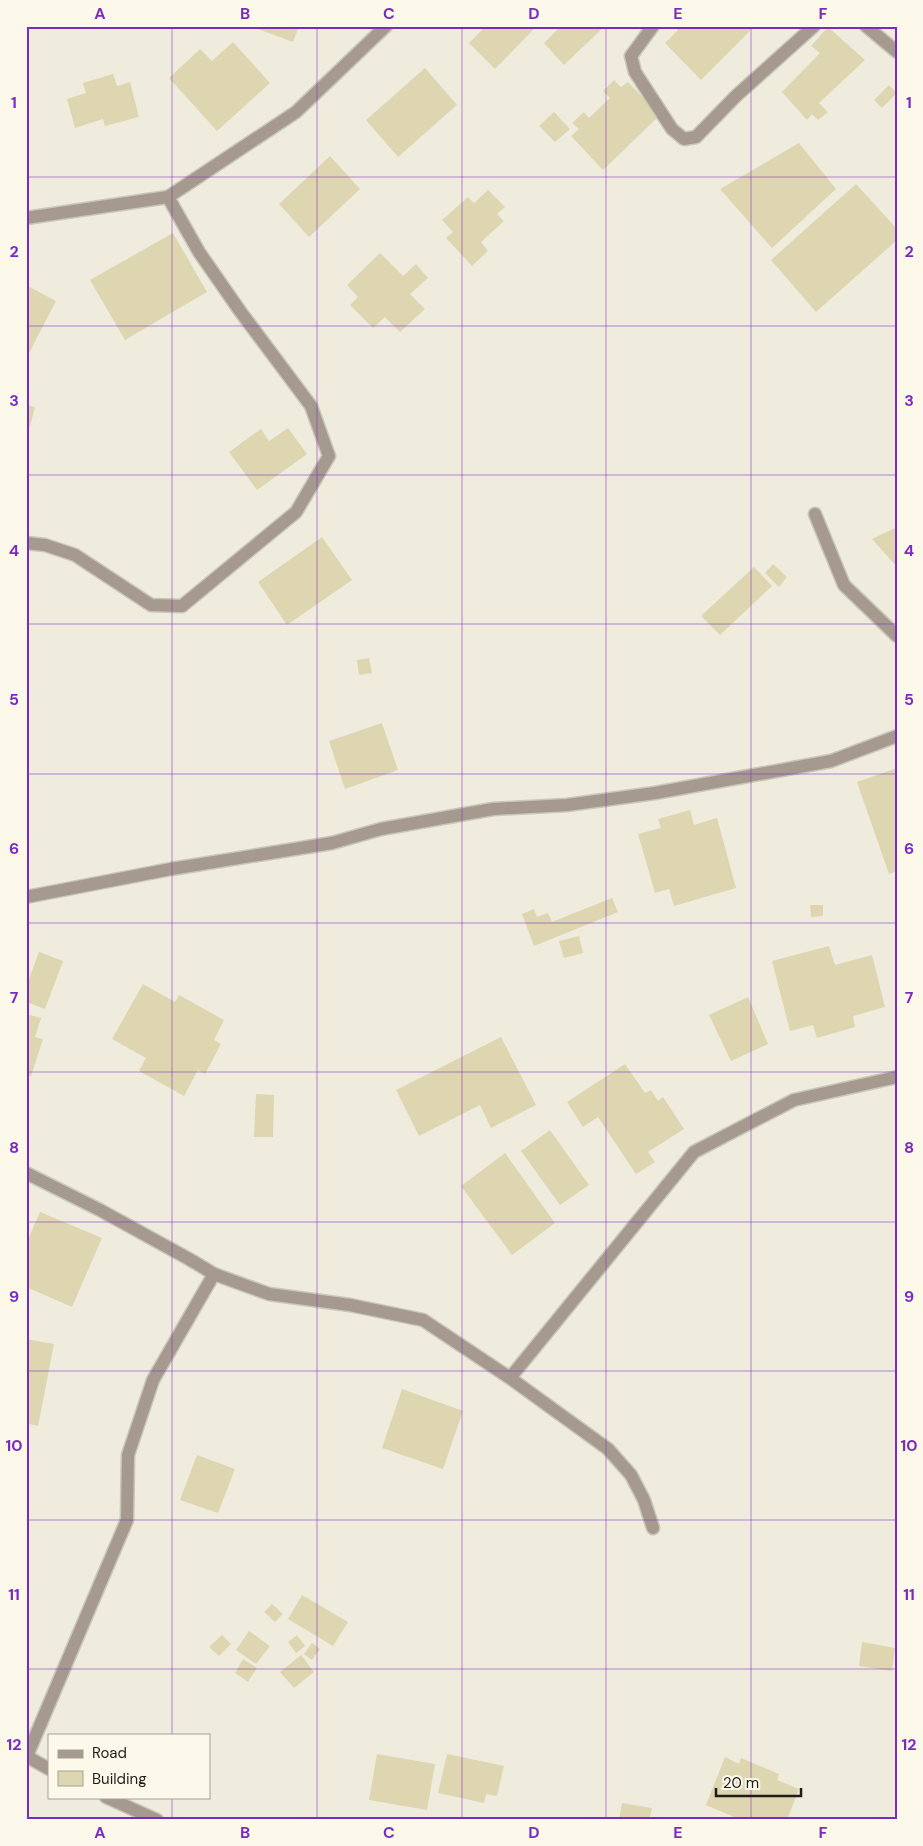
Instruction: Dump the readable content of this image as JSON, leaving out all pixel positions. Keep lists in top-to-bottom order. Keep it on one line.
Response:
{"legend":["Road","Building"],"scale_bar":"20 m","grid":{"columns":["A","B","C","D","E","F"],"rows":["1","2","3","4","5","6","7","8","9","10","11","12"]}}
